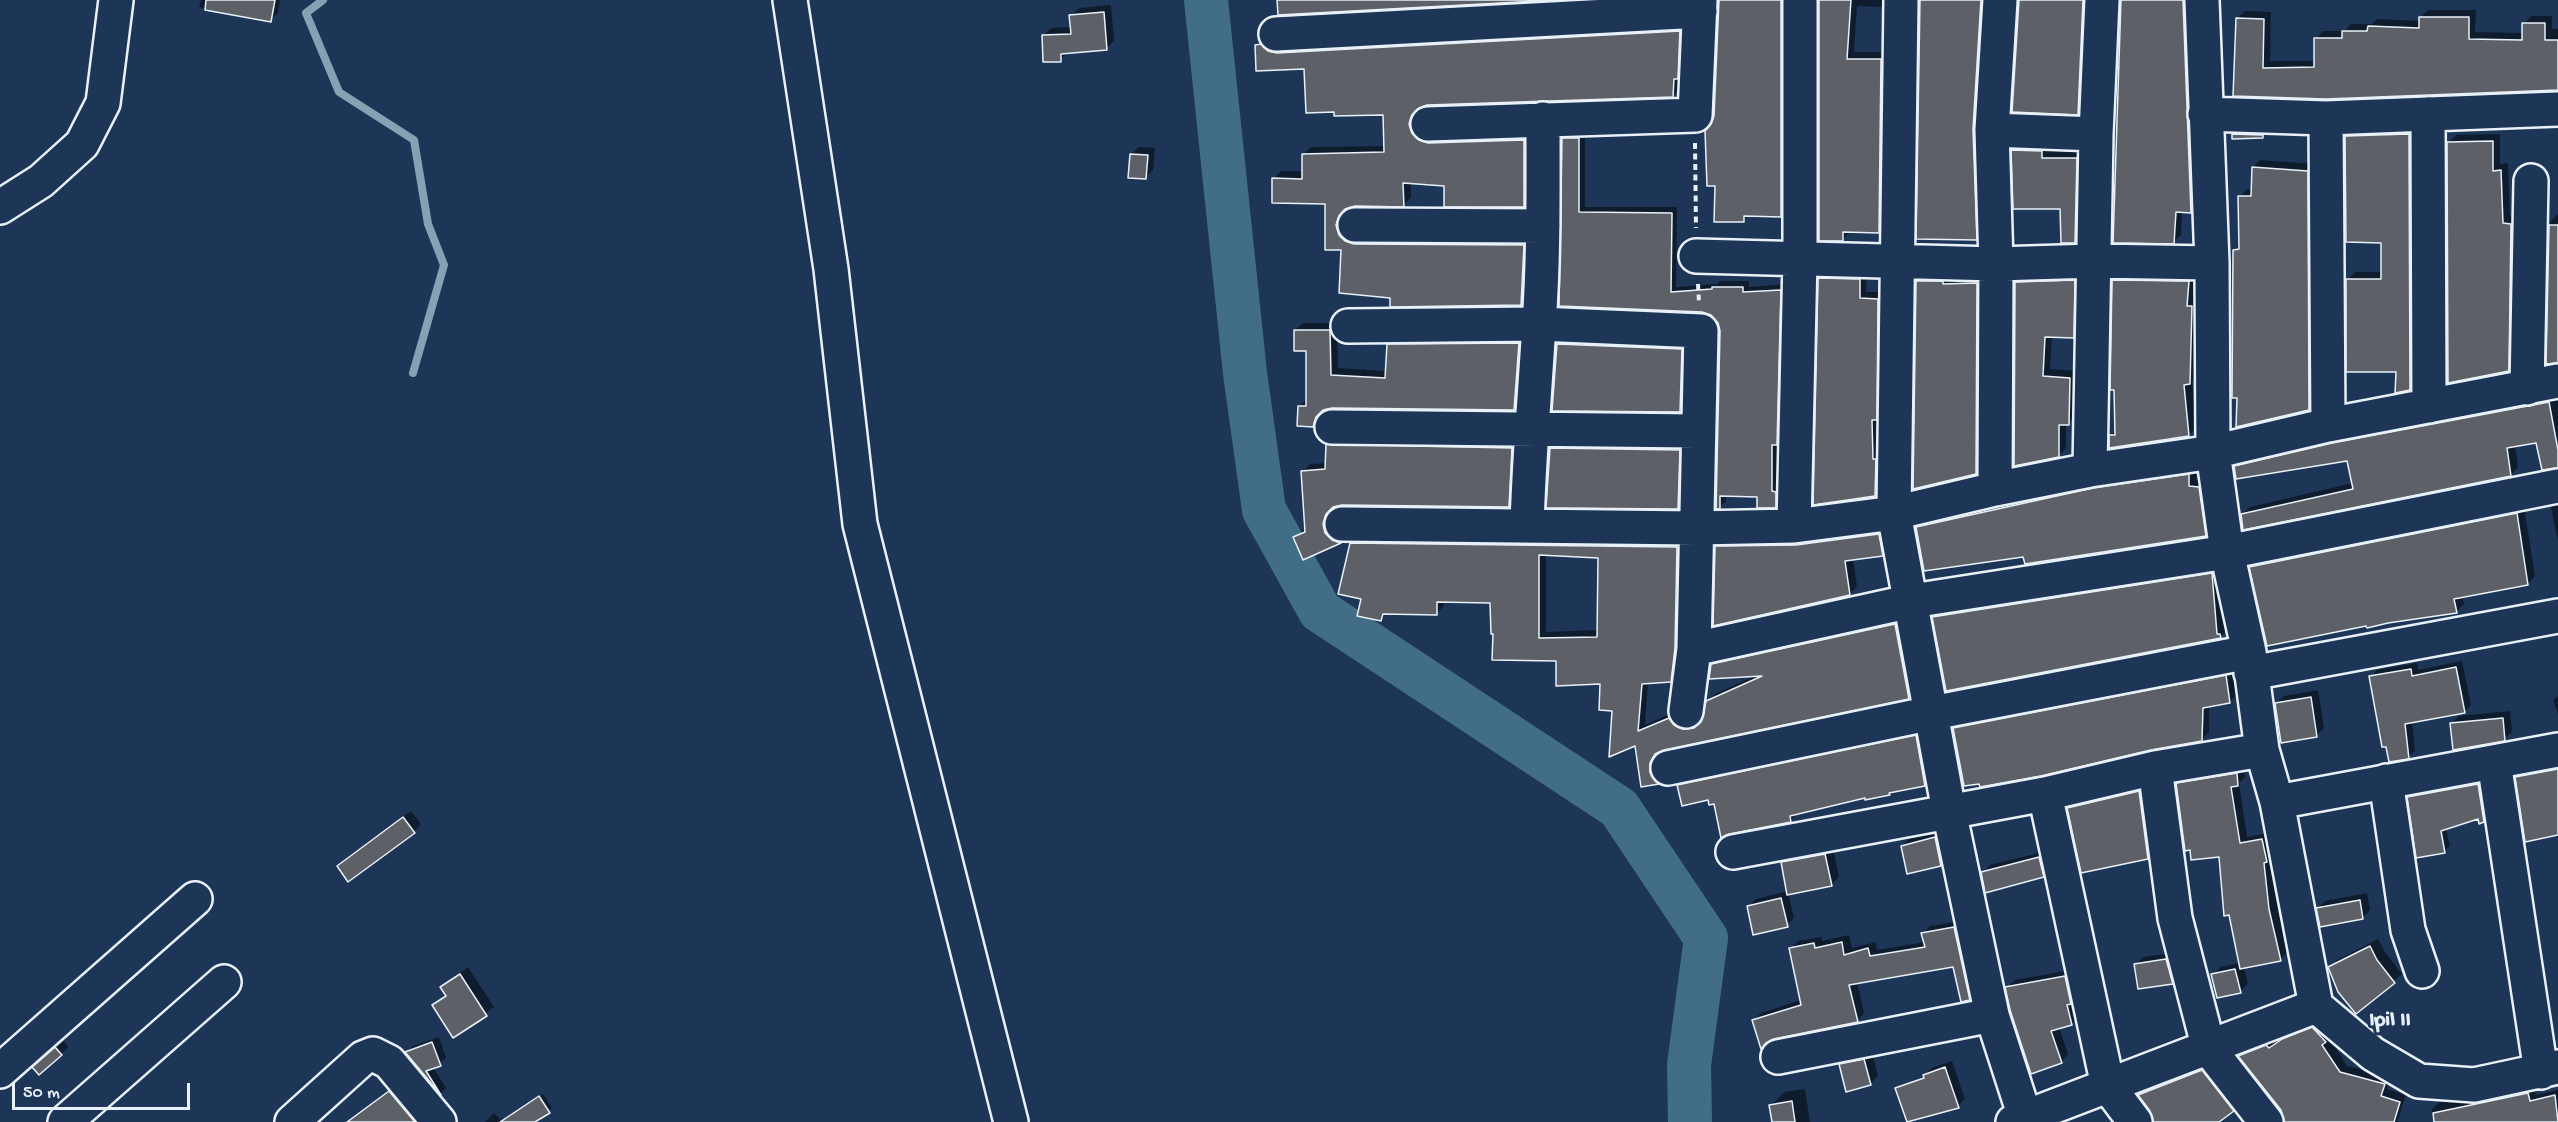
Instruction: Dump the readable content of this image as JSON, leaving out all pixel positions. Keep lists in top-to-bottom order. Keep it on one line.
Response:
{"districts":["Ipil II"],"scale_bar":"50 m"}
